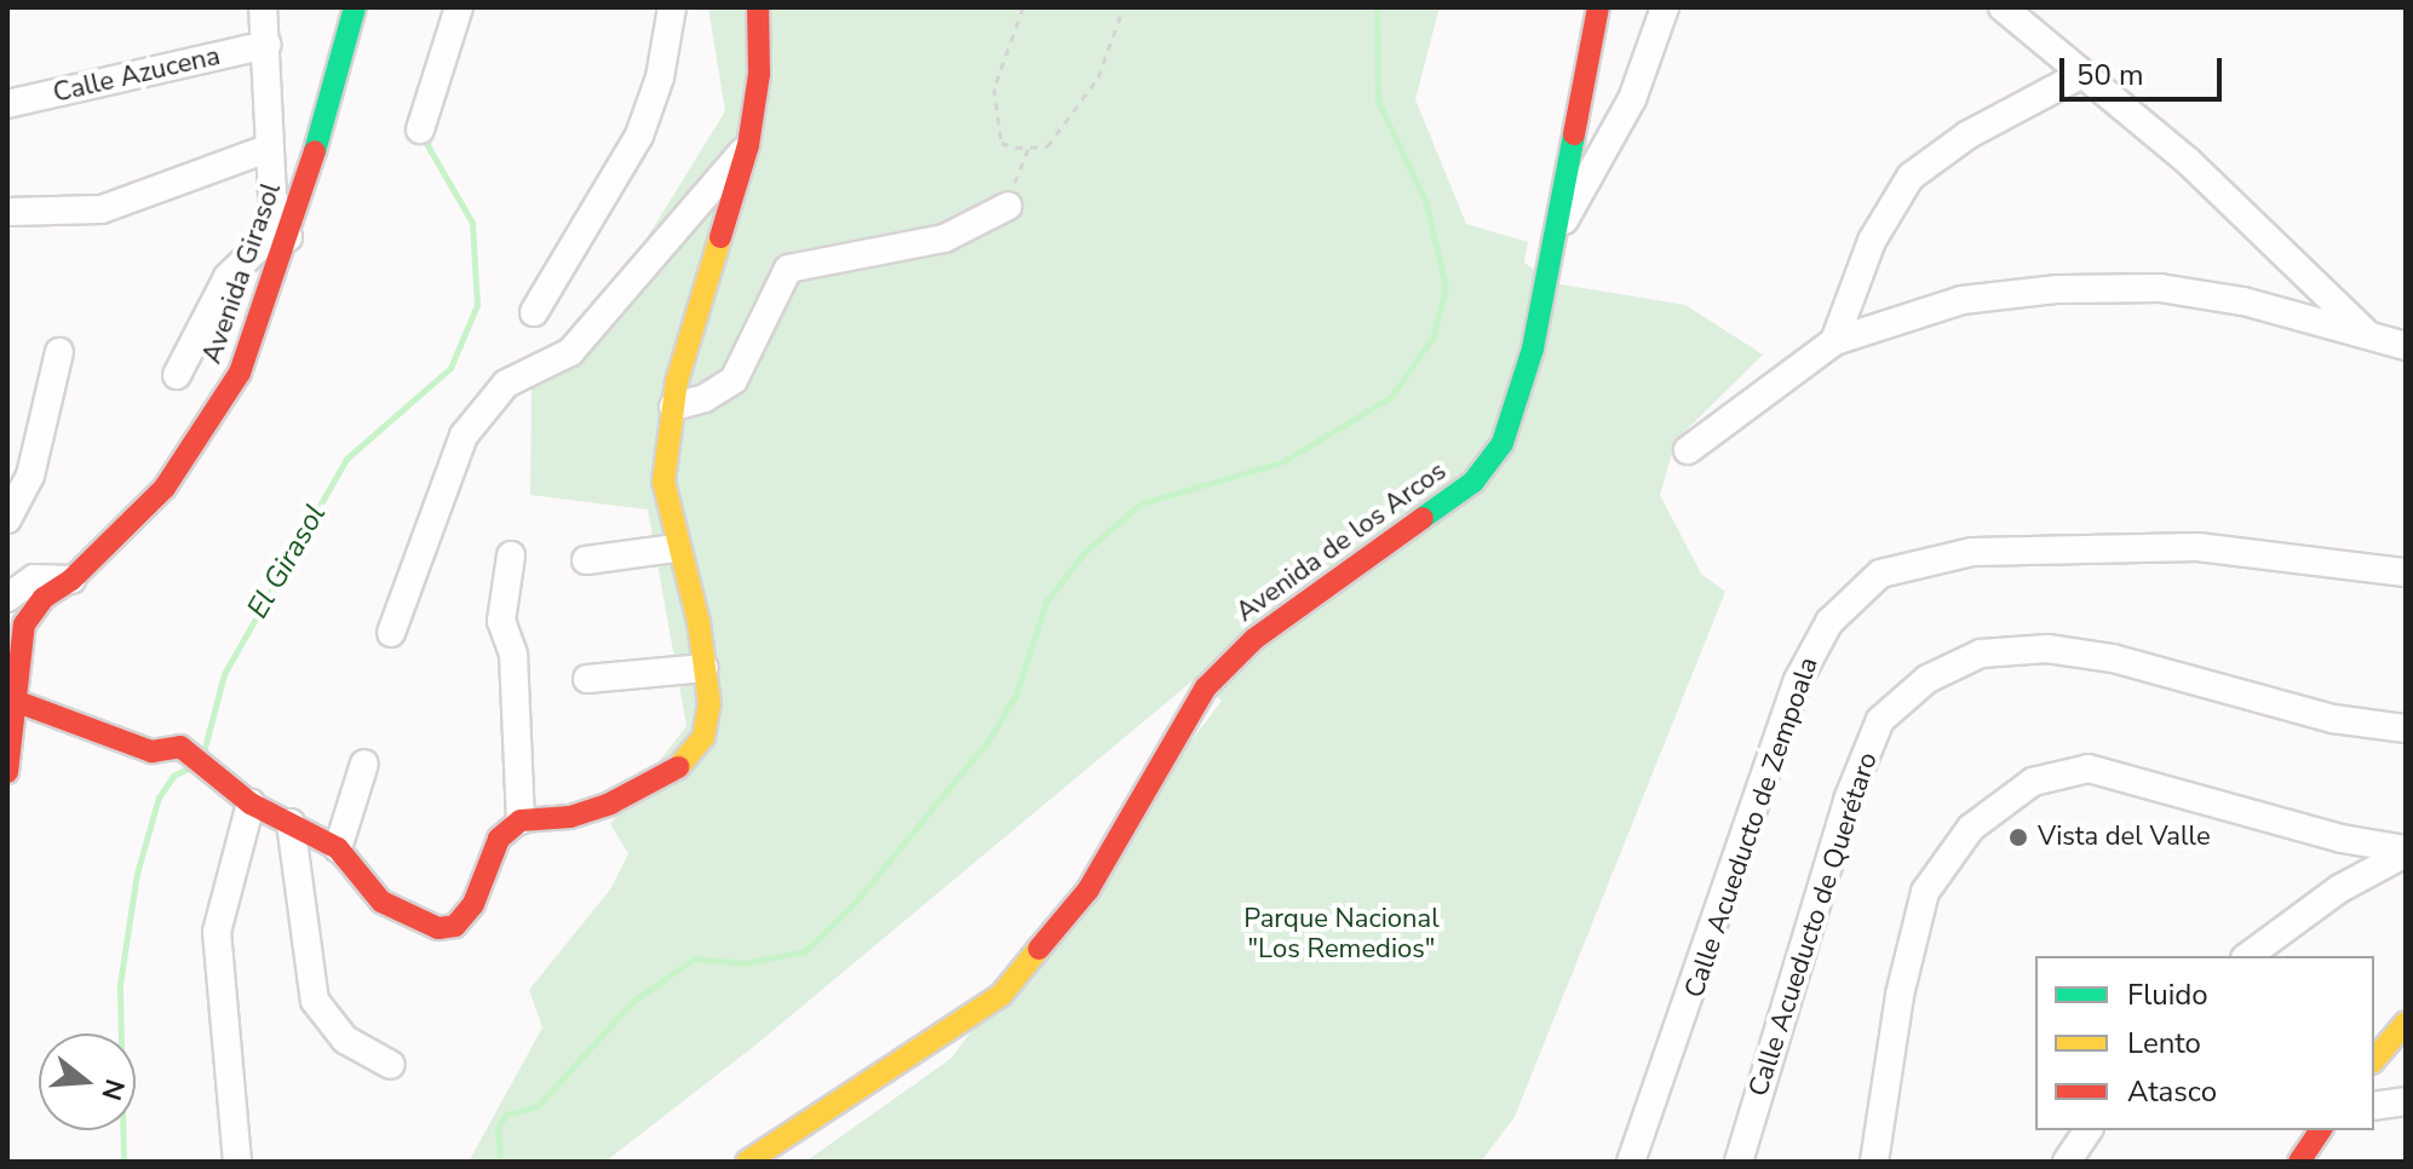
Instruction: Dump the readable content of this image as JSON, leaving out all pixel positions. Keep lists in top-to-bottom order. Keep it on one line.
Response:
{"streets":{"street":["Calle Azucena","Avenida Girasol","Avenida de los Arcos","Calle Acueducto de Zempoala","Calle Acueducto de Querétaro"]},"water":["El Girasol"],"parks":["Parque Nacional \"Los Remedios\""],"places":["Vista del Valle"],"legend":["Fluido","Lento","Atasco"],"scale_bar":"50 m","north":"right"}
